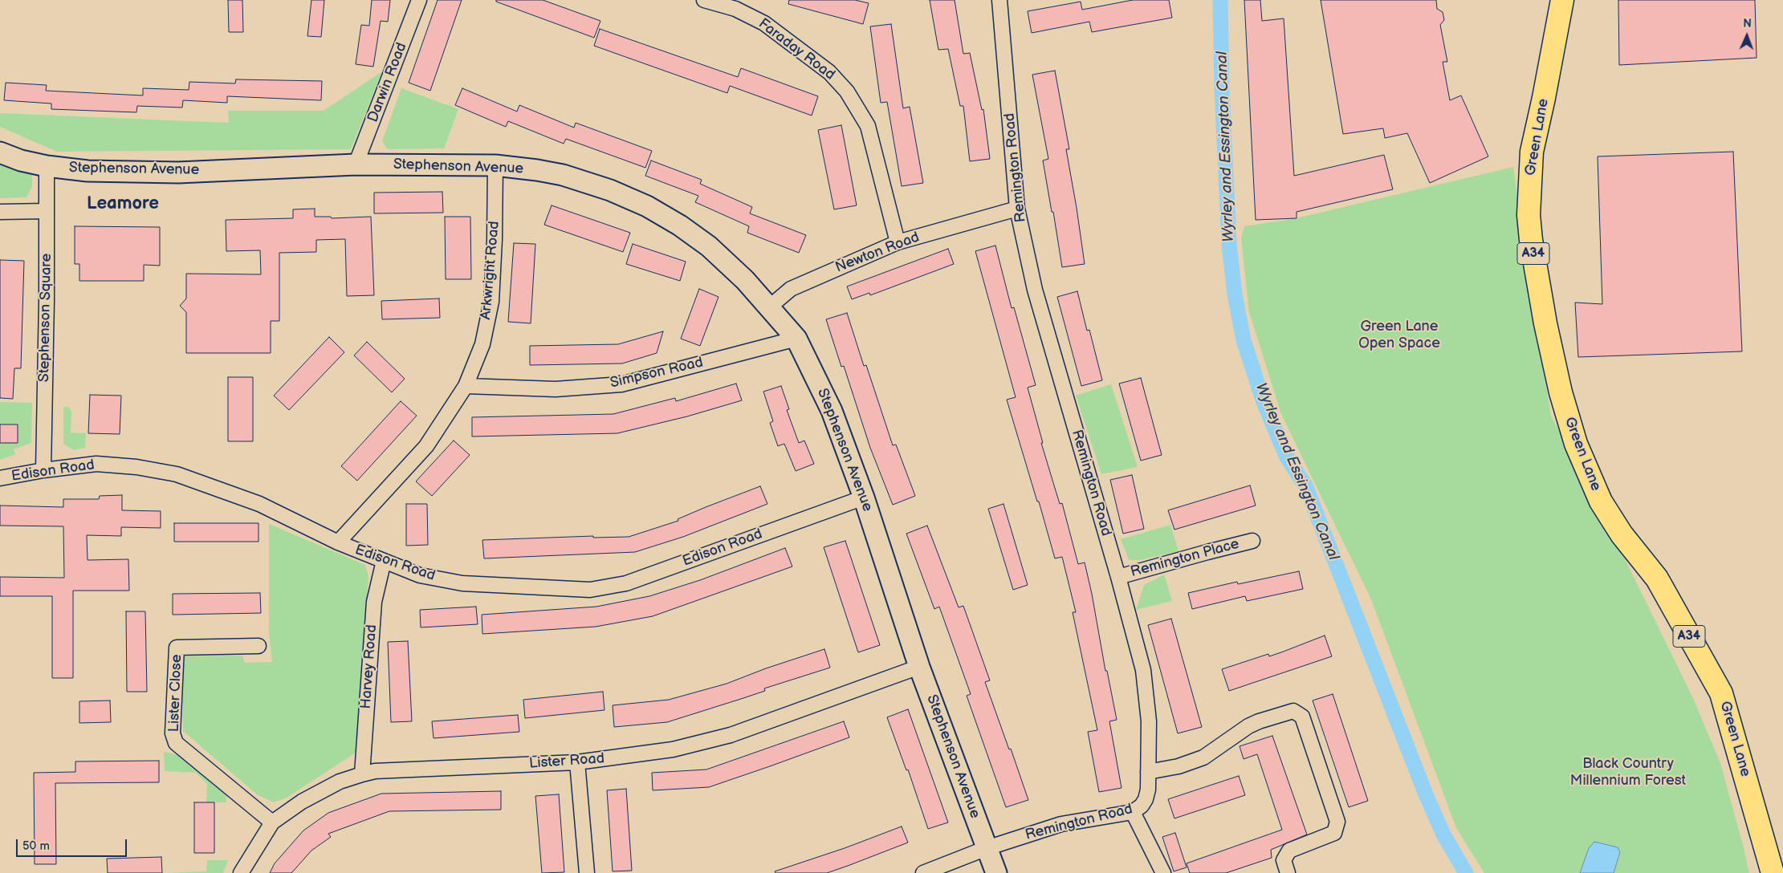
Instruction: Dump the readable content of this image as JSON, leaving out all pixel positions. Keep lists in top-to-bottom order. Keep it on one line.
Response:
{"streets":{"highway":["Green Lane","A34"],"street":["Faraday Road","Darwin Road","Stephenson Avenue","Remington Road","Newton Road","Arkwright Road","Stephenson Square","Simpson Road","Edison Road","Remington Place","Harvey Road","Lister Close","Lister Road"]},"crossings":[["Faraday Road","Newton Road"],["Darwin Road","Stephenson Avenue"],["Stephenson Avenue","Remington Road"],["Stephenson Avenue","Newton Road"],["Stephenson Avenue","Arkwright Road"],["Stephenson Avenue","Stephenson Square"],["Stephenson Avenue","Simpson Road"],["Stephenson Avenue","Edison Road"],["Stephenson Avenue","Lister Road"],["Remington Road","Newton Road"],["Remington Road","Remington Place"],["Arkwright Road","Simpson Road"],["Arkwright Road","Edison Road"],["Stephenson Square","Edison Road"],["Edison Road","Harvey Road"],["Harvey Road","Lister Road"],["Lister Close","Lister Road"]],"districts":["Leamore"],"water":["Wyrley and Essington Canal"],"parks":["Green Lane Open Space","Black Country Millennium Forest"],"scale_bar":"50 m","north":"top"}
